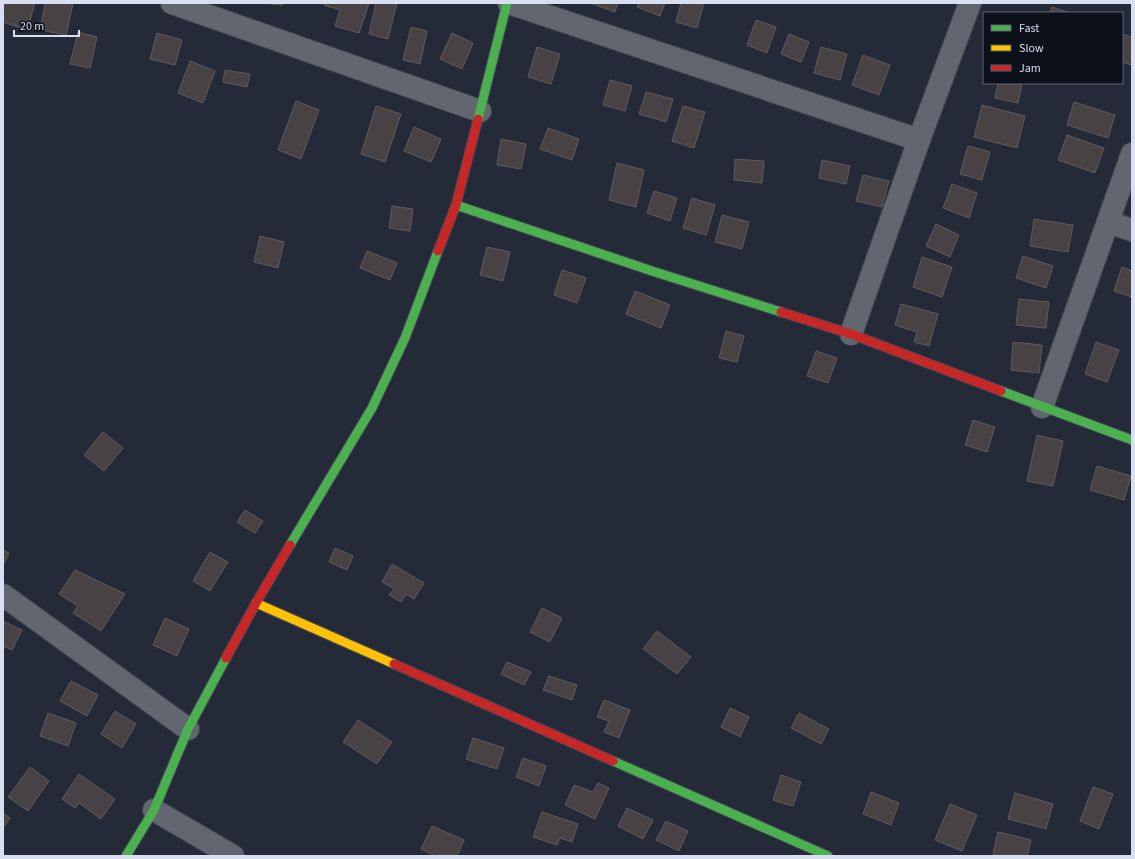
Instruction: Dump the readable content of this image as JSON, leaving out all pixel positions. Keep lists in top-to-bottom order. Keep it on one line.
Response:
{"legend":["Fast","Slow","Jam"],"scale_bar":"20 m"}
